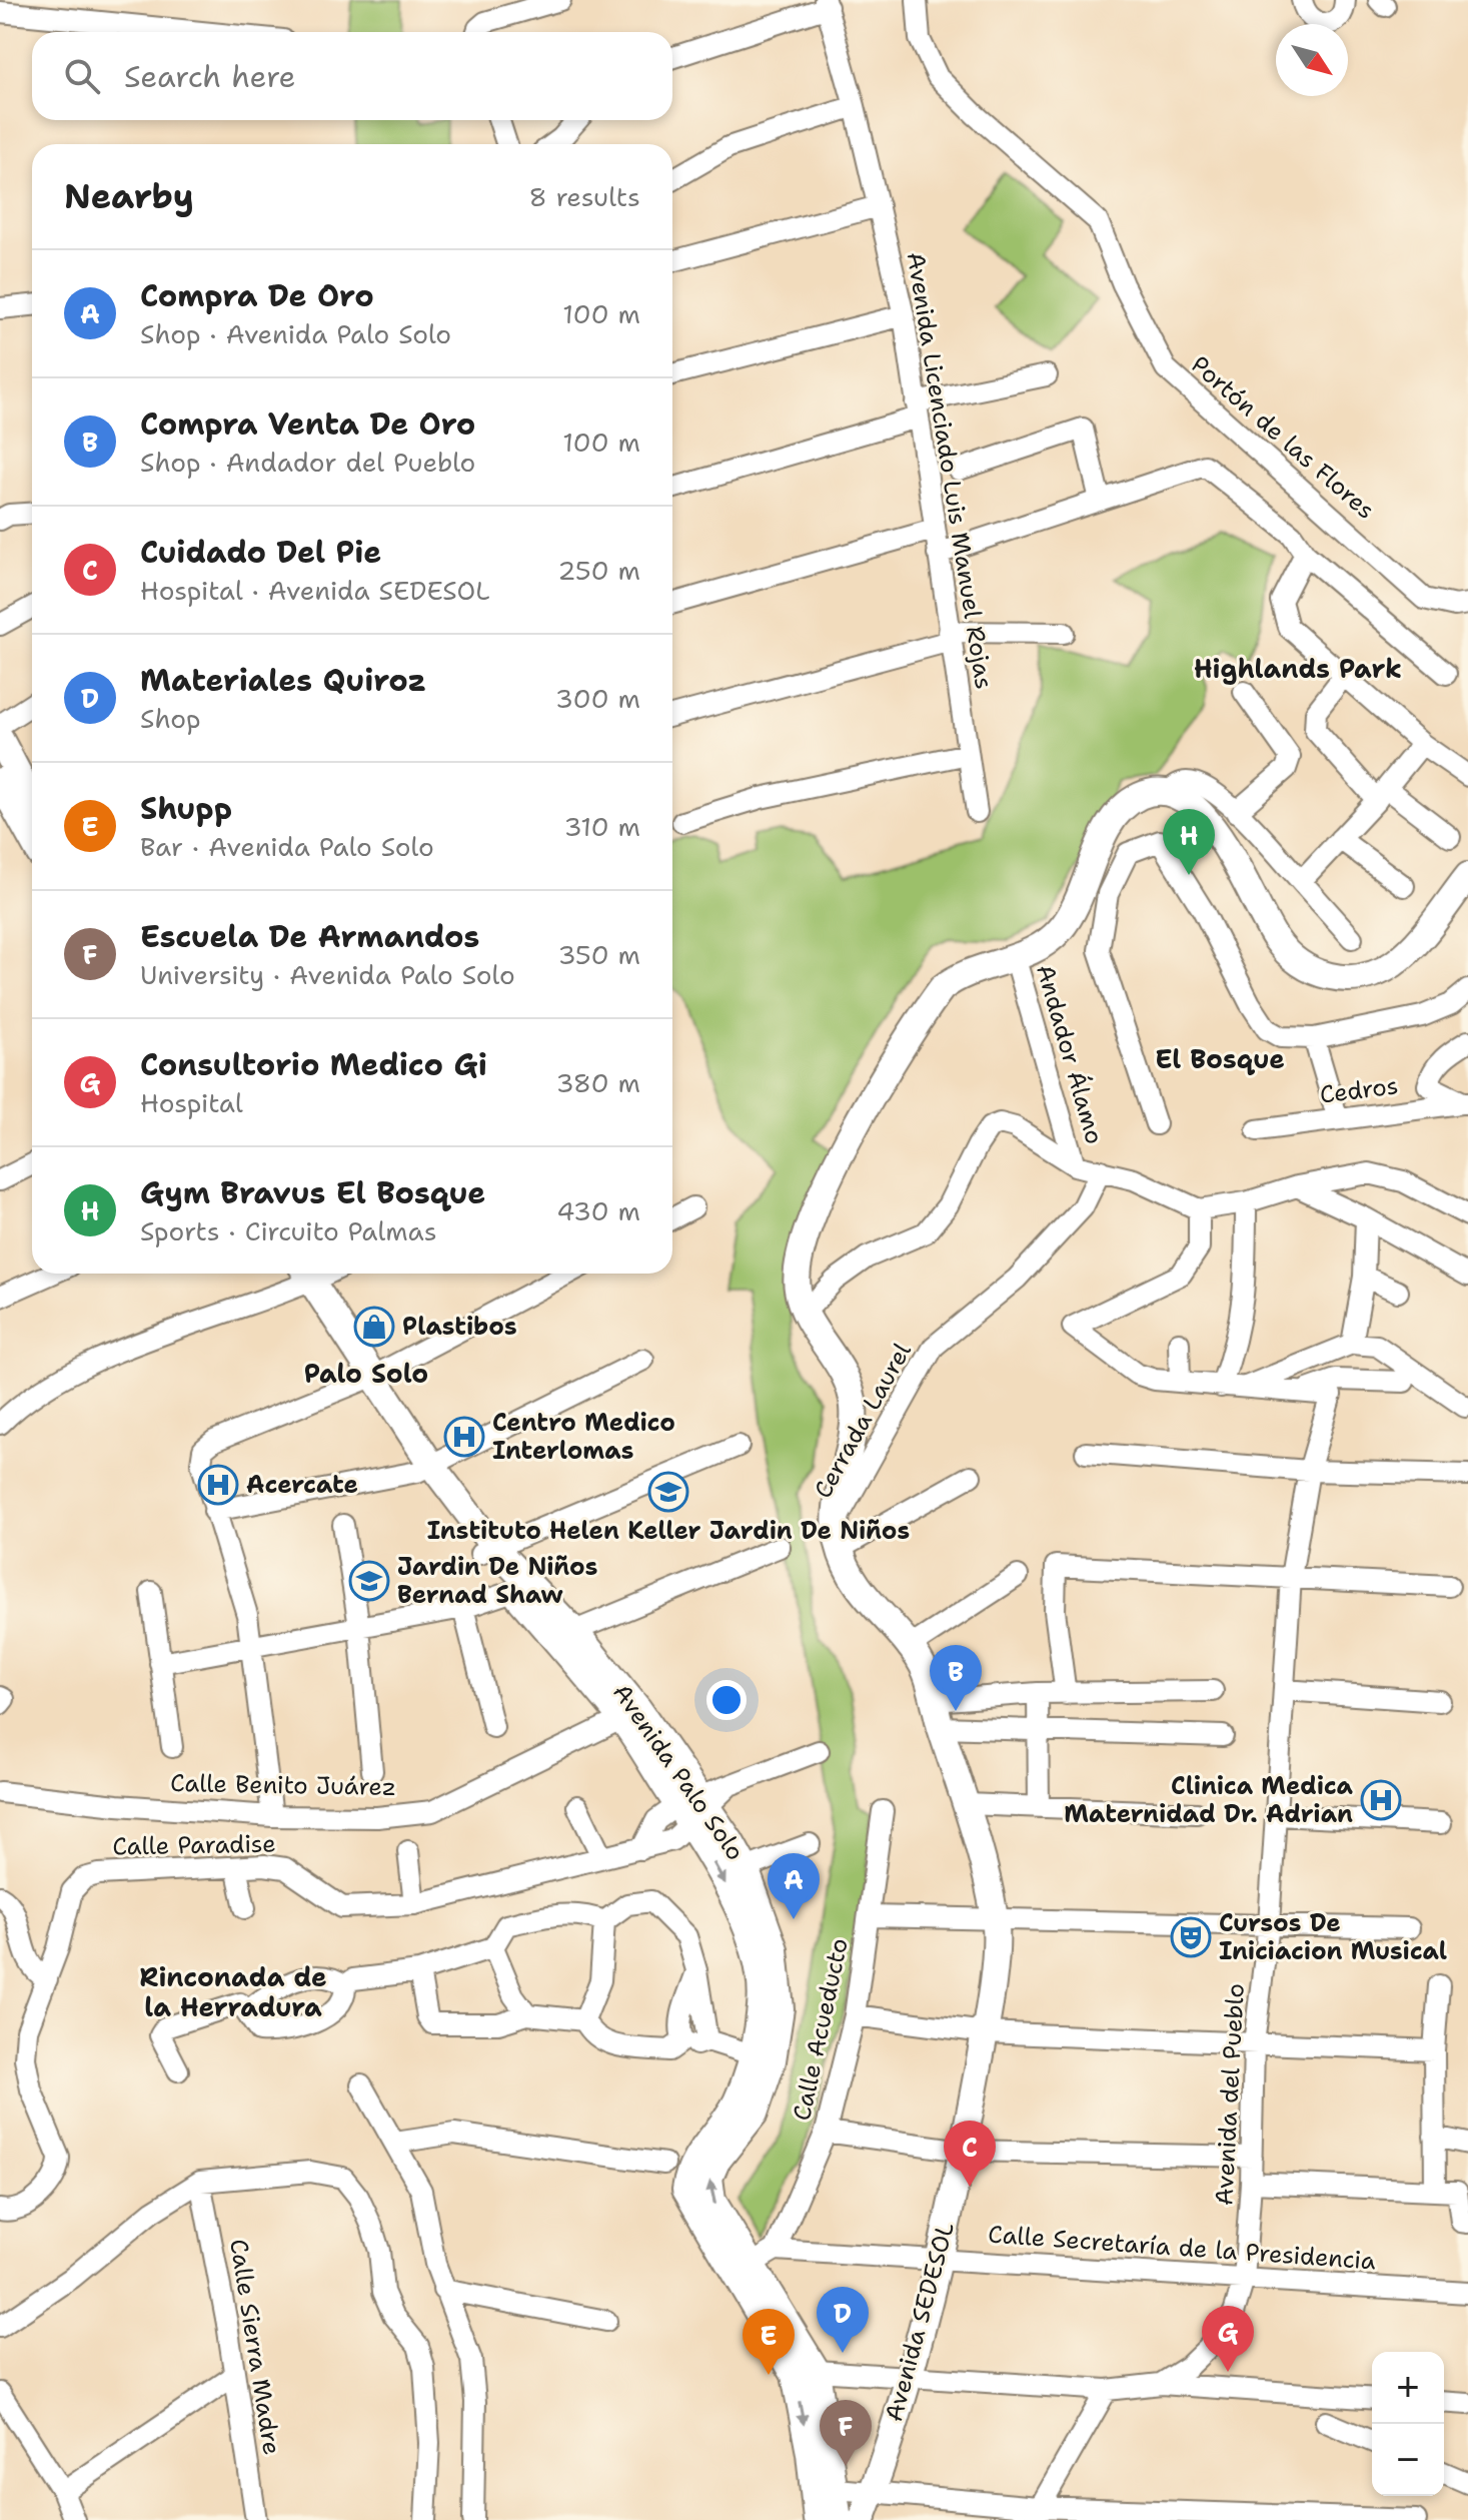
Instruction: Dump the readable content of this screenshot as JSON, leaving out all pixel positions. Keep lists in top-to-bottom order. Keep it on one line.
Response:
{"streets":{"main road":["Avenida Palo Solo","Avenida SEDESOL"],"street":["Portón de las Flores","Avenida Licenciado Luis Manuel Rojas","Andador Álamo","Cedros","Cerrada Laurel","Calle Benito Juárez","Calle Paradise","Calle Acueducto","Avenida del Pueblo","Calle Secretaría de la Presidencia","Calle Sierra Madre"]},"crossings":[["Cerrada Laurel","Avenida SEDESOL"],["Avenida Palo Solo","Calle Benito Juárez"],["Avenida Palo Solo","Calle Paradise"],["Calle Acueducto","Calle Secretaría de la Presidencia"],["Avenida del Pueblo","Calle Secretaría de la Presidencia"],["Calle Secretaría de la Presidencia","Avenida SEDESOL"]],"districts":["Highlands Park","El Bosque","Palo Solo","Rinconada de la Herradura"],"places":{"shop":["Plastibos"],"hospital":["Centro Medico Interlomas","Acercate","Clinica Medica Maternidad Dr. Adrian"],"school or university":["Instituto Helen Keller Jardin De Niños","Jardin De Niños Bernad Shaw"],"theatre":["Cursos De Iniciacion Musical"]},"north":"bottom right","page":{"search":"Search here","heading":["Nearby","8 results"],"list":[{"mark":"A","name":"Compra De Oro","note":"Shop · Avenida Palo Solo","value":"100 m"},{"mark":"B","name":"Compra Venta De Oro","note":"Shop · Andador del Pueblo","value":"100 m"},{"mark":"C","name":"Cuidado Del Pie","note":"Hospital · Avenida SEDESOL","value":"250 m"},{"mark":"D","name":"Materiales Quiroz","note":"Shop","value":"300 m"},{"mark":"E","name":"Shupp","note":"Bar · Avenida Palo Solo","value":"310 m"},{"mark":"F","name":"Escuela De Armandos","note":"University · Avenida Palo Solo","value":"350 m"},{"mark":"G","name":"Consultorio Medico Gi","note":"Hospital","value":"380 m"},{"mark":"H","name":"Gym Bravus El Bosque","note":"Sports · Circuito Palmas","value":"430 m"}],"pins":["H","B","A","C","D","G","E","F"],"map_buttons":["+","−"]}}
